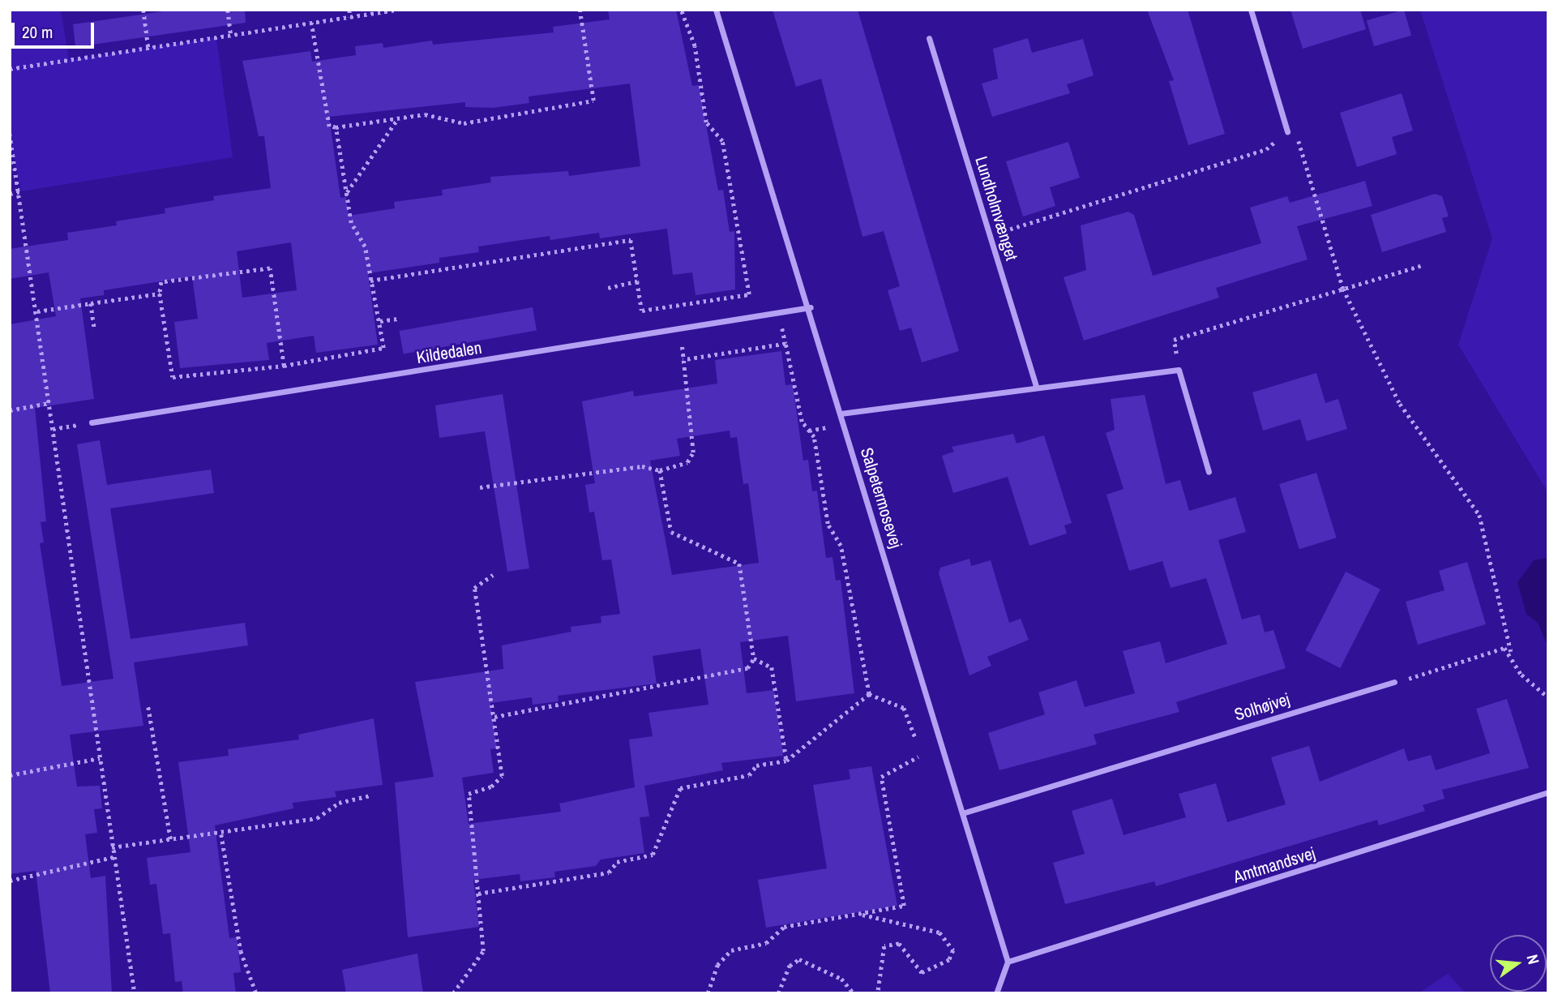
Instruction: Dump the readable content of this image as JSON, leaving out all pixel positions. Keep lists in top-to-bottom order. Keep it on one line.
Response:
{"streets":{"street":["Lundholmvænget","Kildedalen","Salpetermosevej","Solhøjvej","Amtmandsvej"]},"crossings":[["Kildedalen","Salpetermosevej"],["Salpetermosevej","Solhøjvej"],["Salpetermosevej","Amtmandsvej"]],"scale_bar":"20 m","north":"right"}
